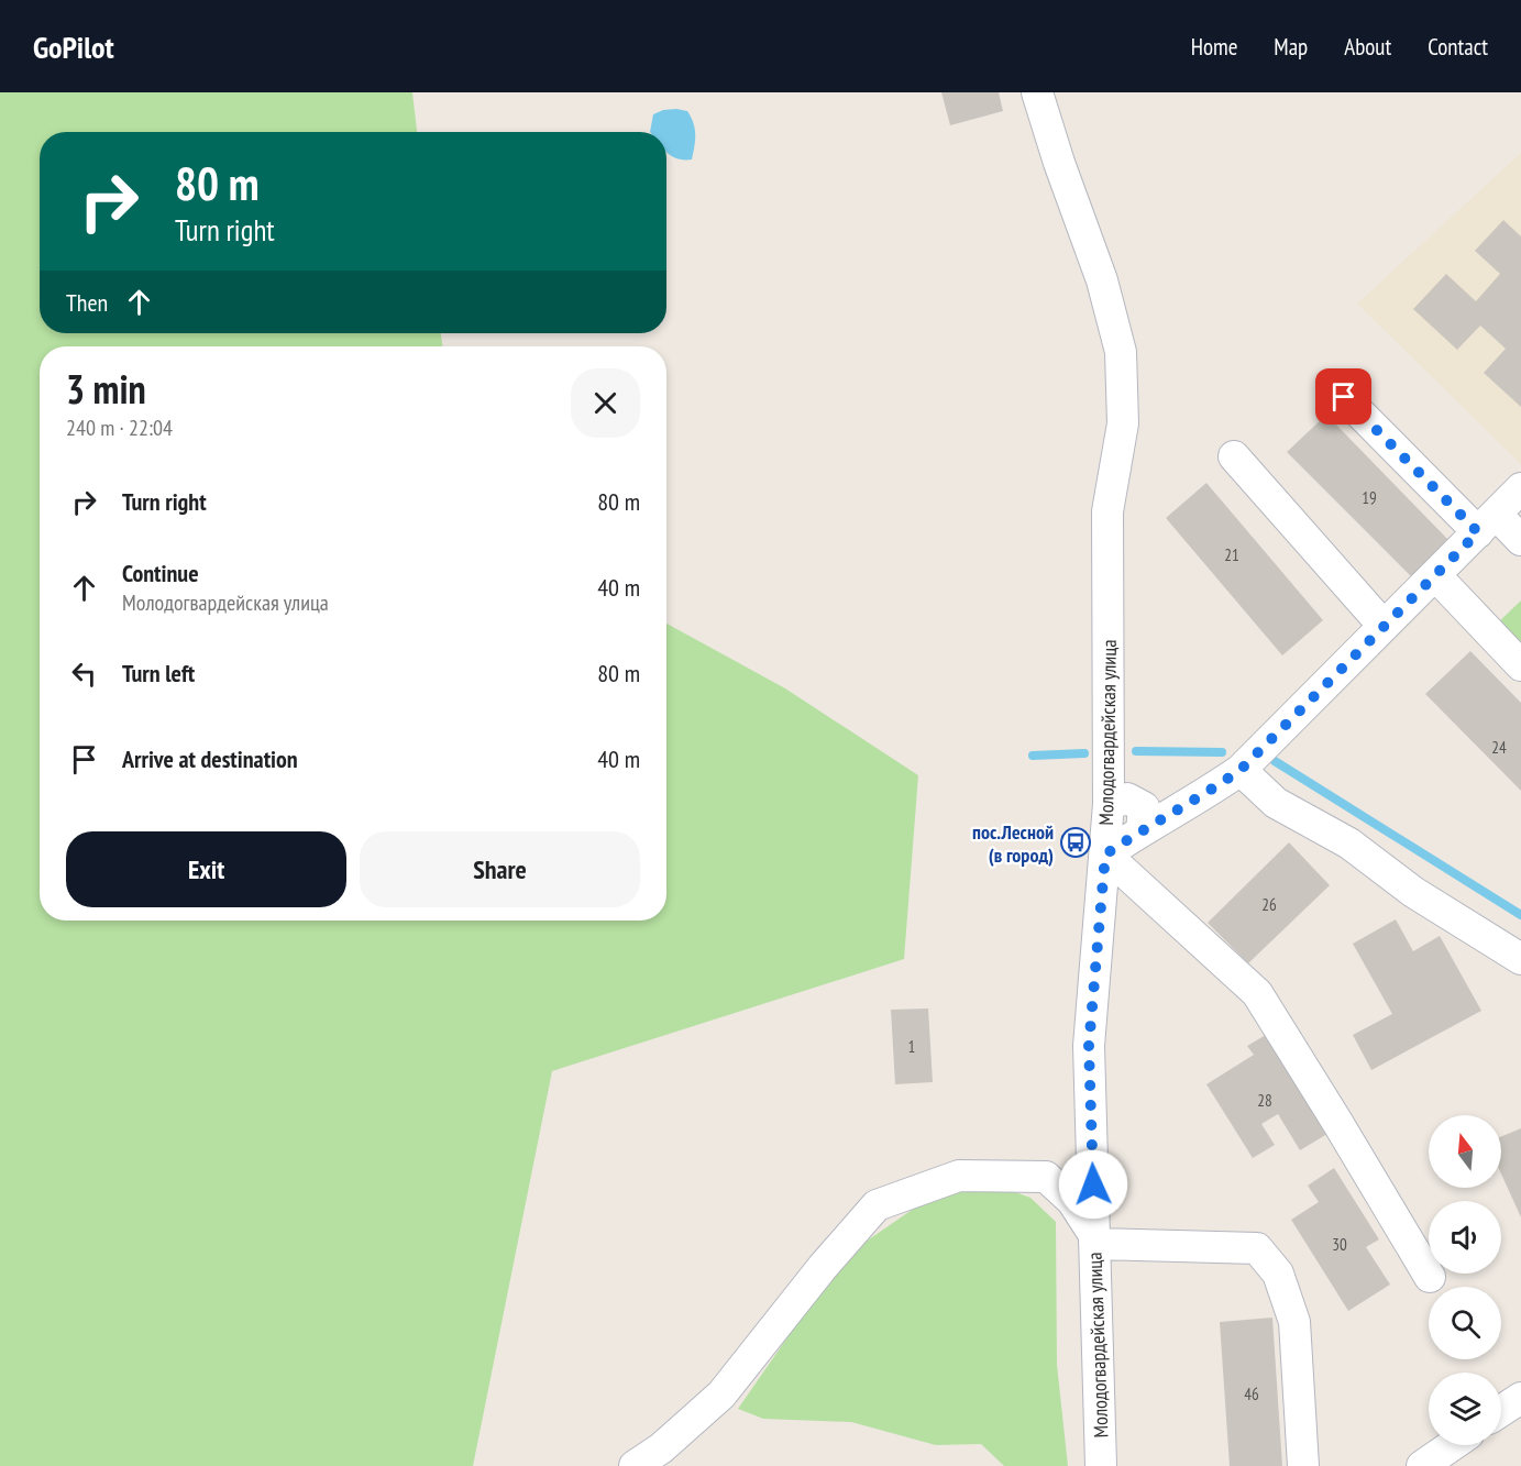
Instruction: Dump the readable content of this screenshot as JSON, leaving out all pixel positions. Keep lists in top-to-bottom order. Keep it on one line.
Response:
{"streets":{"street":["Молодогвардейская улица"]},"places":{"bus stop":["пос.Лесной (в город)"]},"house_numbers":["19","21","24","26","1","28","30","46"],"north":"top","page":{"header":"GoPilot","nav":["Home","Map","About","Contact"],"turn":["80 m","Turn right"],"then":"Then","heading":["3 min","240 m · 22:04"],"list":[{"name":"Turn right","value":"80 m"},{"name":"Continue","note":"Молодогвардейская улица","value":"40 m"},{"name":"Turn left","value":"80 m"},{"name":"Arrive at destination","value":"40 m"}],"buttons":["Exit","Share"]}}
